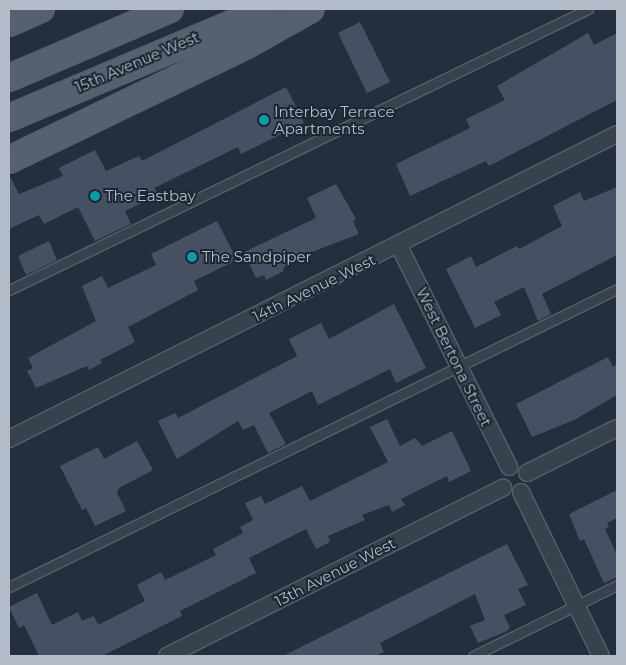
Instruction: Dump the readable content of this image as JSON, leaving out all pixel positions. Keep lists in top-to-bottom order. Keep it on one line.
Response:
{"streets":{"main road":["15th Avenue West"],"street":["14th Avenue West","West Bertona Street","13th Avenue West"]},"crossings":[["14th Avenue West","West Bertona Street"],["West Bertona Street","13th Avenue West"]],"places":["Interbay Terrace Apartments","The Eastbay","The Sandpiper"]}
